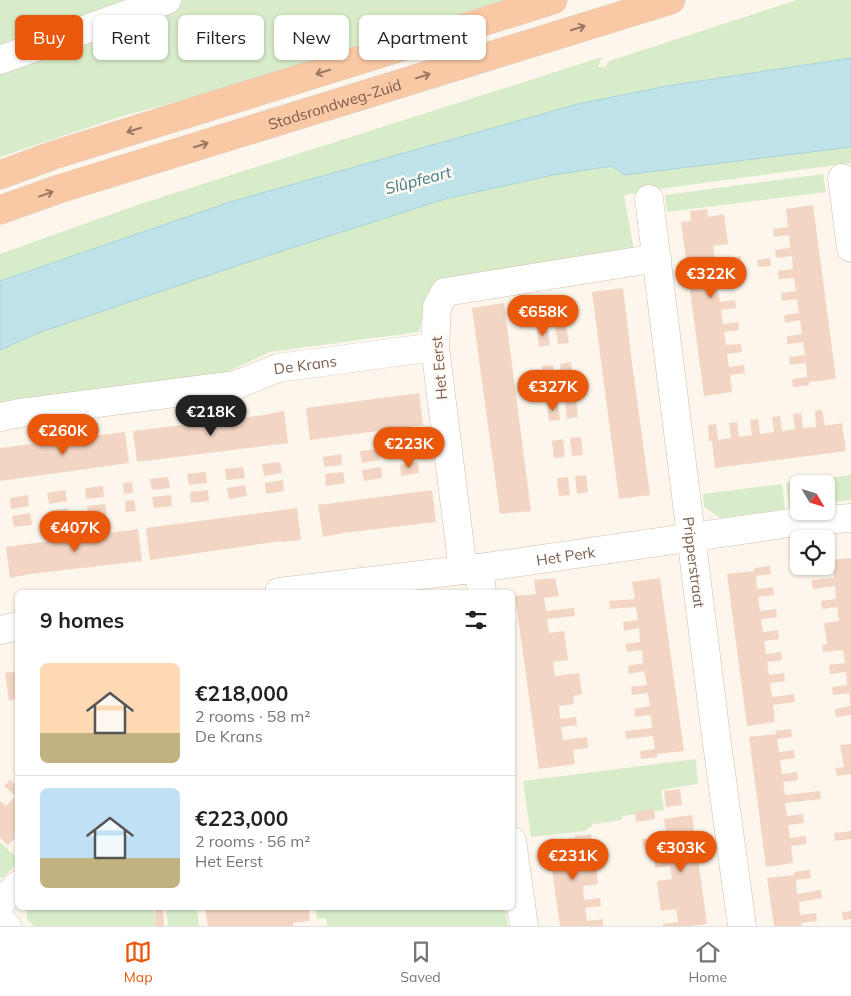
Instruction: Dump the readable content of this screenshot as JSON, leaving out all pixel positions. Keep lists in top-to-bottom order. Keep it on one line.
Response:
{"streets":{"highway":["Stadsrondweg-Zuid"],"street":["De Krans","Het Eerst","Het Perk","Pripperstraat"]},"crossings":[["De Krans","Het Eerst"],["Het Eerst","Het Perk"],["Het Eerst","Pripperstraat"],["Het Perk","Pripperstraat"]],"water":["Slûpfeart"],"north":"bottom right","page":{"chip":["Buy","Rent","Filters","New","Apartment"],"price":["€322K","€658K","€327K","€218K","€260K","€223K","€407K","€303K","€231K"],"heading":"9 homes","list":[{"name":"€218,000","note":"2 rooms · 58 m² · De Krans"},{"name":"€223,000","note":"2 rooms · 56 m² · Het Eerst"}],"tabs":["Map","Saved","Home"]}}
